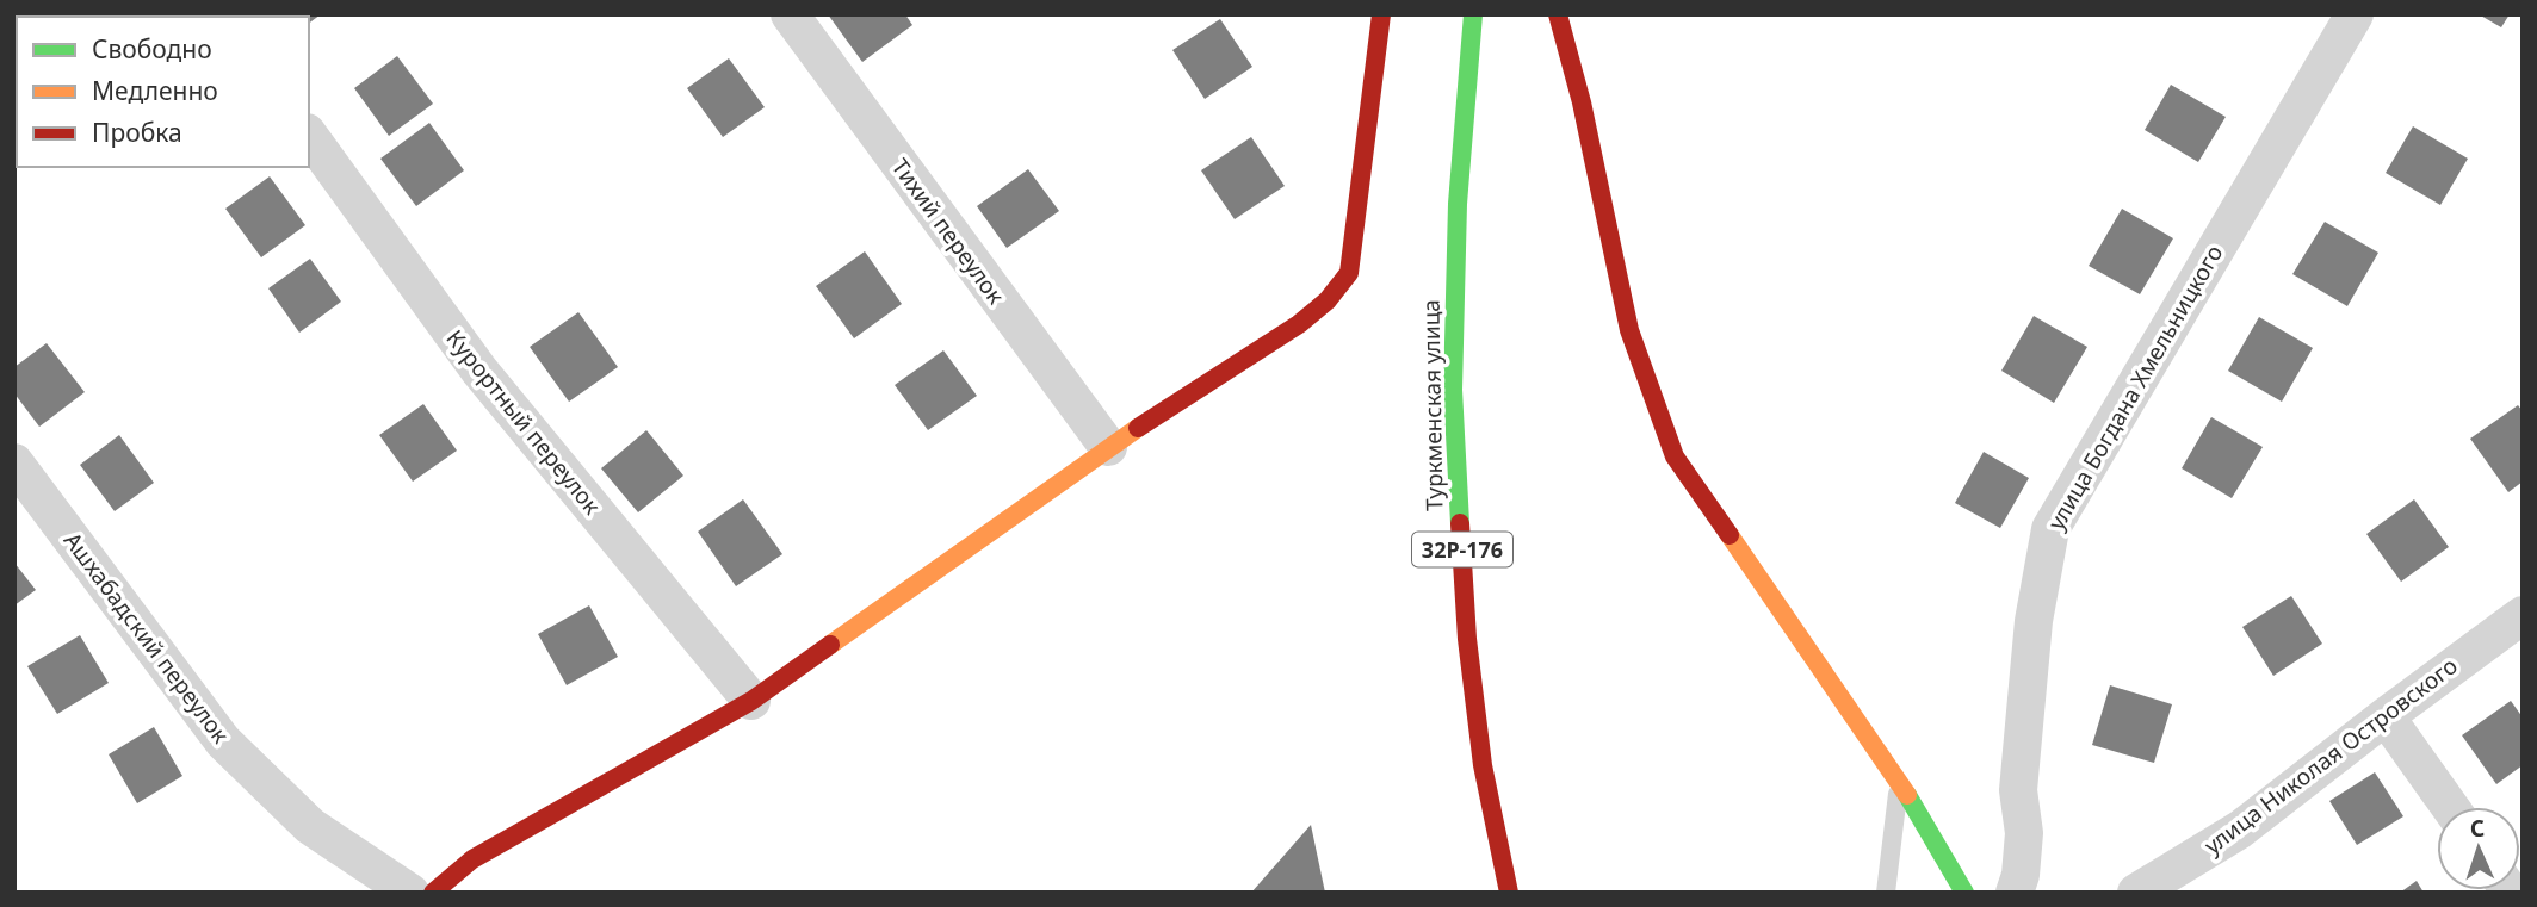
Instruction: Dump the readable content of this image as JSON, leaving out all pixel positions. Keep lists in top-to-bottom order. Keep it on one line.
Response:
{"streets":{"street":["Тихий переулок","улица Богдана Хмельницкого","Туркменская улица","Курортный переулок","32Р-176","Ашхабадский переулок","улица Николая Островского"]},"legend":["Свободно","Медленно","Пробка"],"north":"top"}
